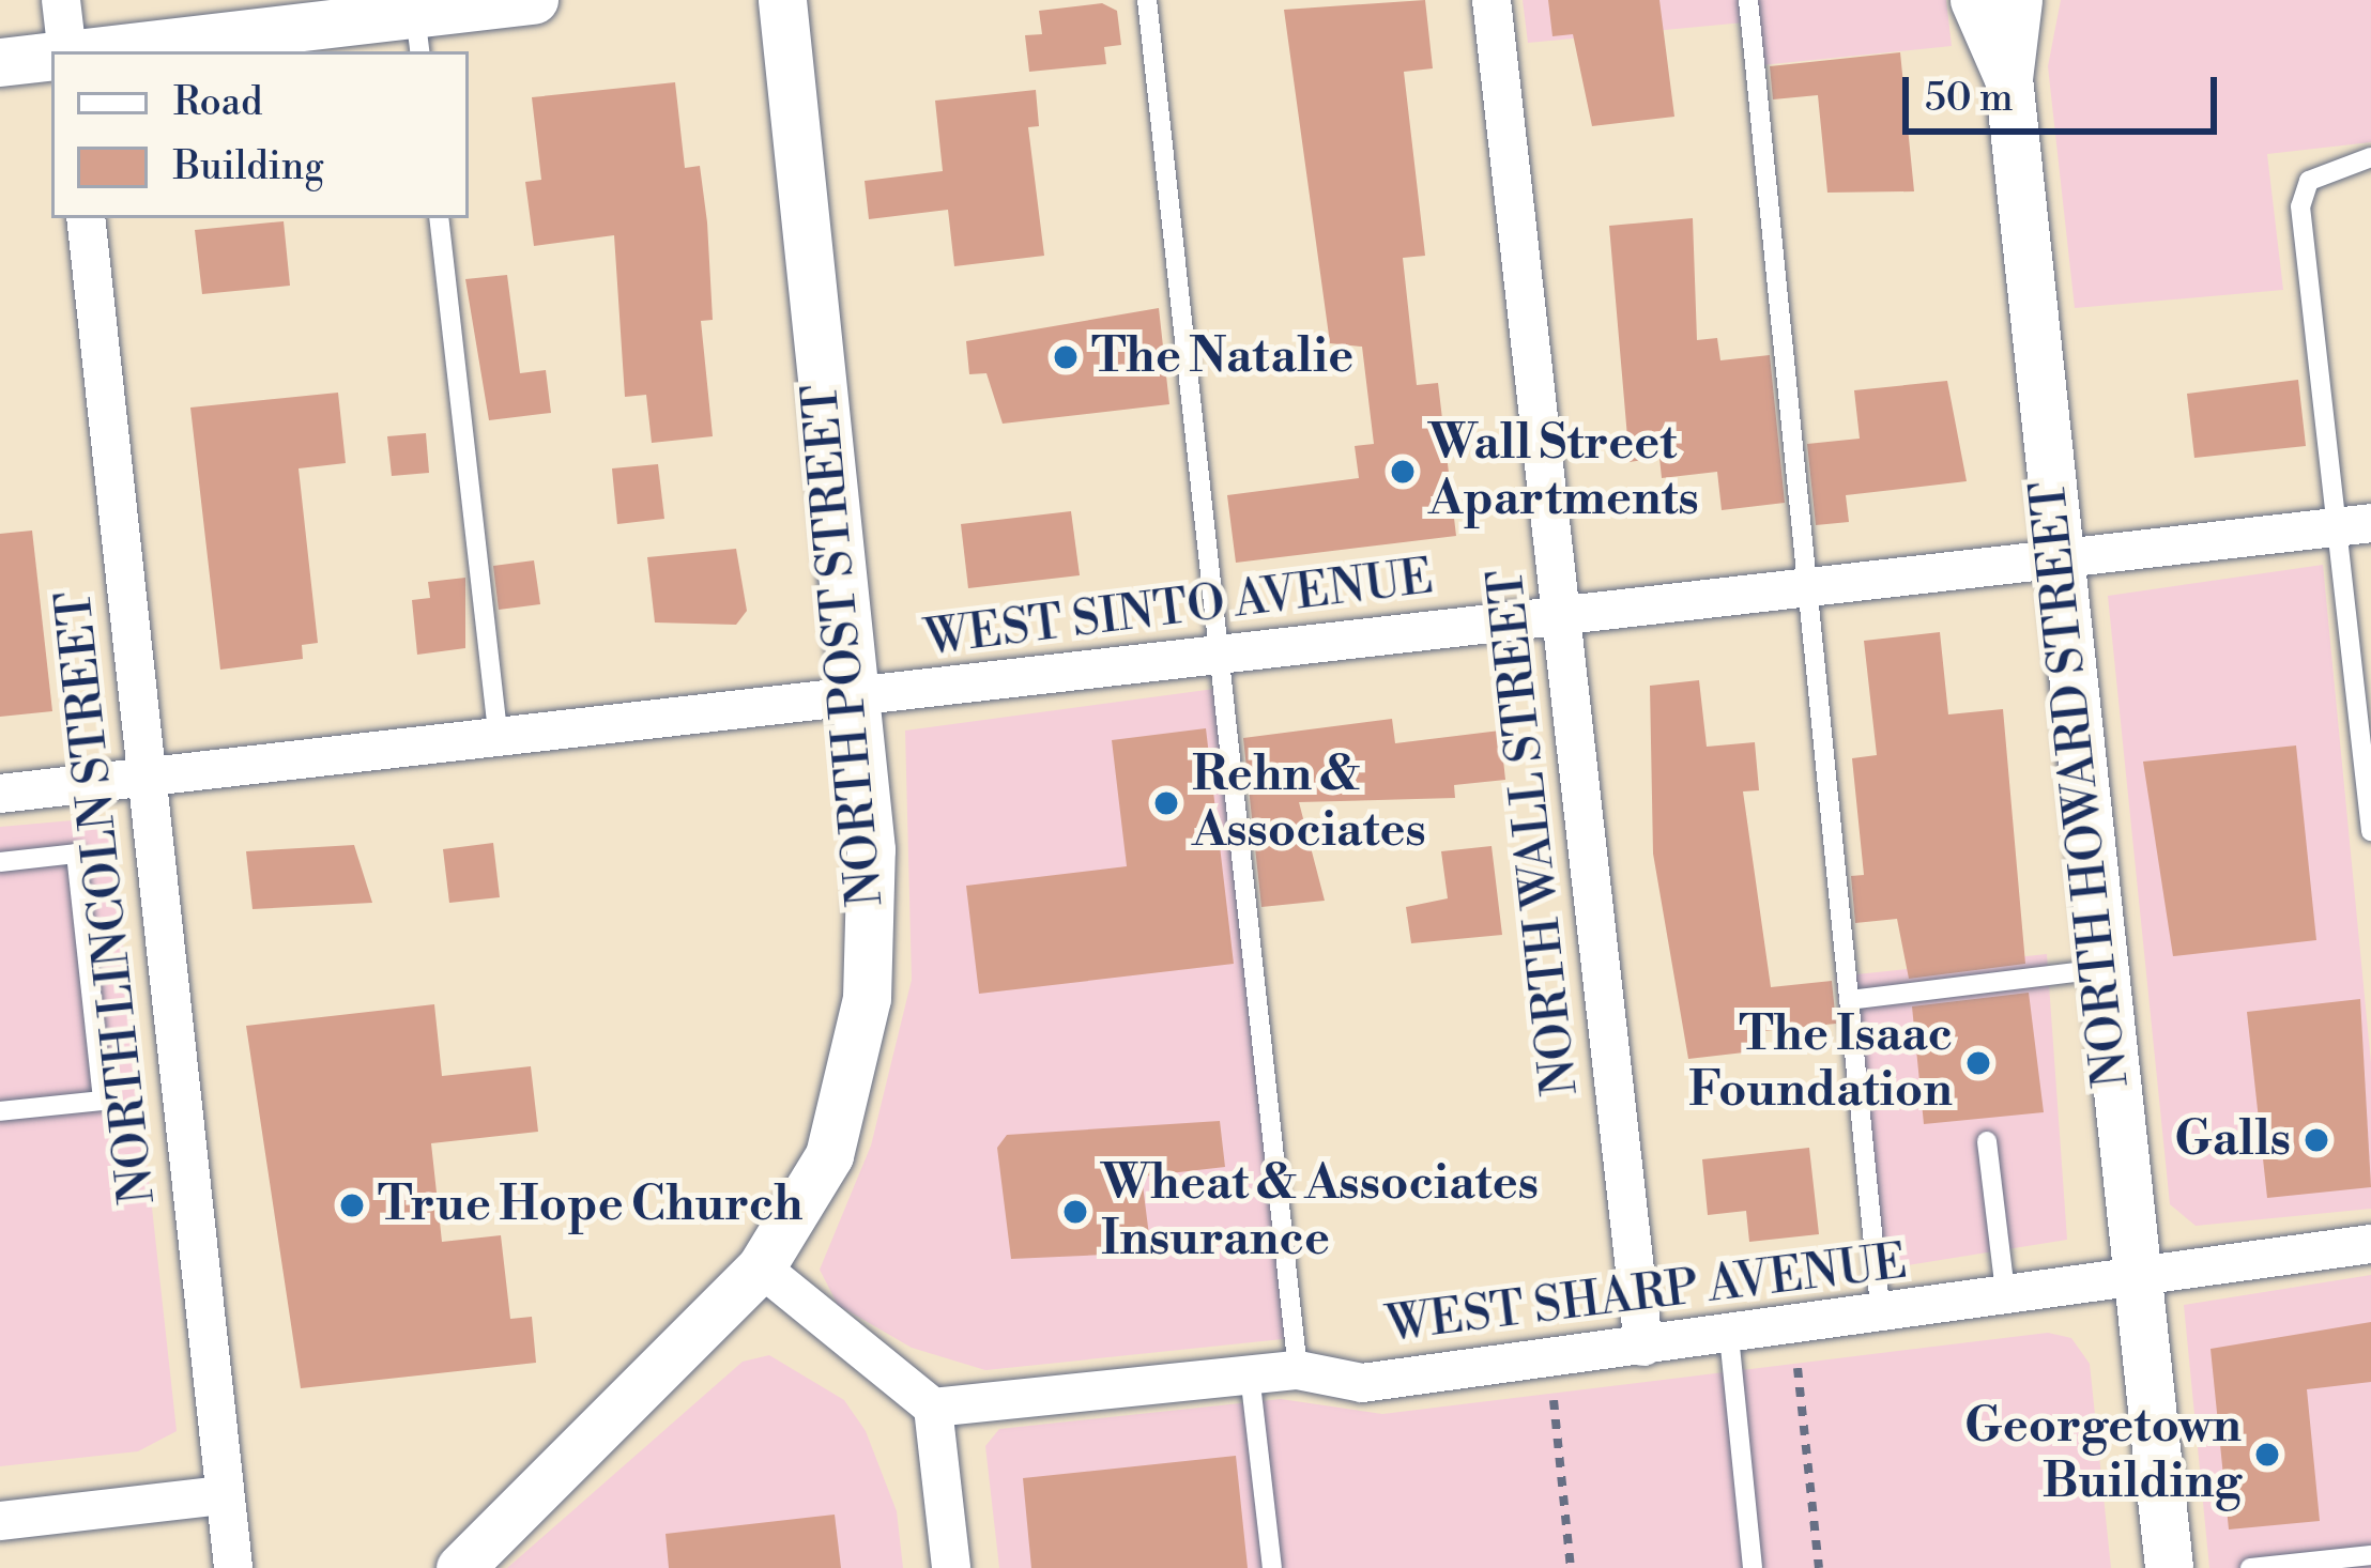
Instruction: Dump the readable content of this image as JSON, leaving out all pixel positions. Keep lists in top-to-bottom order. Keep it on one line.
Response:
{"streets":{"street":["WEST SINTO AVENUE","NORTH POST STREET","NORTH HOWARD STREET","NORTH WALL STREET","NORTH LINCOLN STREET","WEST SHARP AVENUE"]},"crossings":[["WEST SINTO AVENUE","NORTH POST STREET"],["WEST SINTO AVENUE","NORTH HOWARD STREET"],["WEST SINTO AVENUE","NORTH WALL STREET"],["WEST SINTO AVENUE","NORTH LINCOLN STREET"],["NORTH HOWARD STREET","WEST SHARP AVENUE"],["NORTH WALL STREET","WEST SHARP AVENUE"]],"places":["The Natalie","Wall Street Apartments","Rehn & Associates","The Isaac Foundation","Galls","True Hope Church","Wheat & Associates Insurance","Georgetown Building"],"legend":["Road","Building"],"scale_bar":"50 m"}
